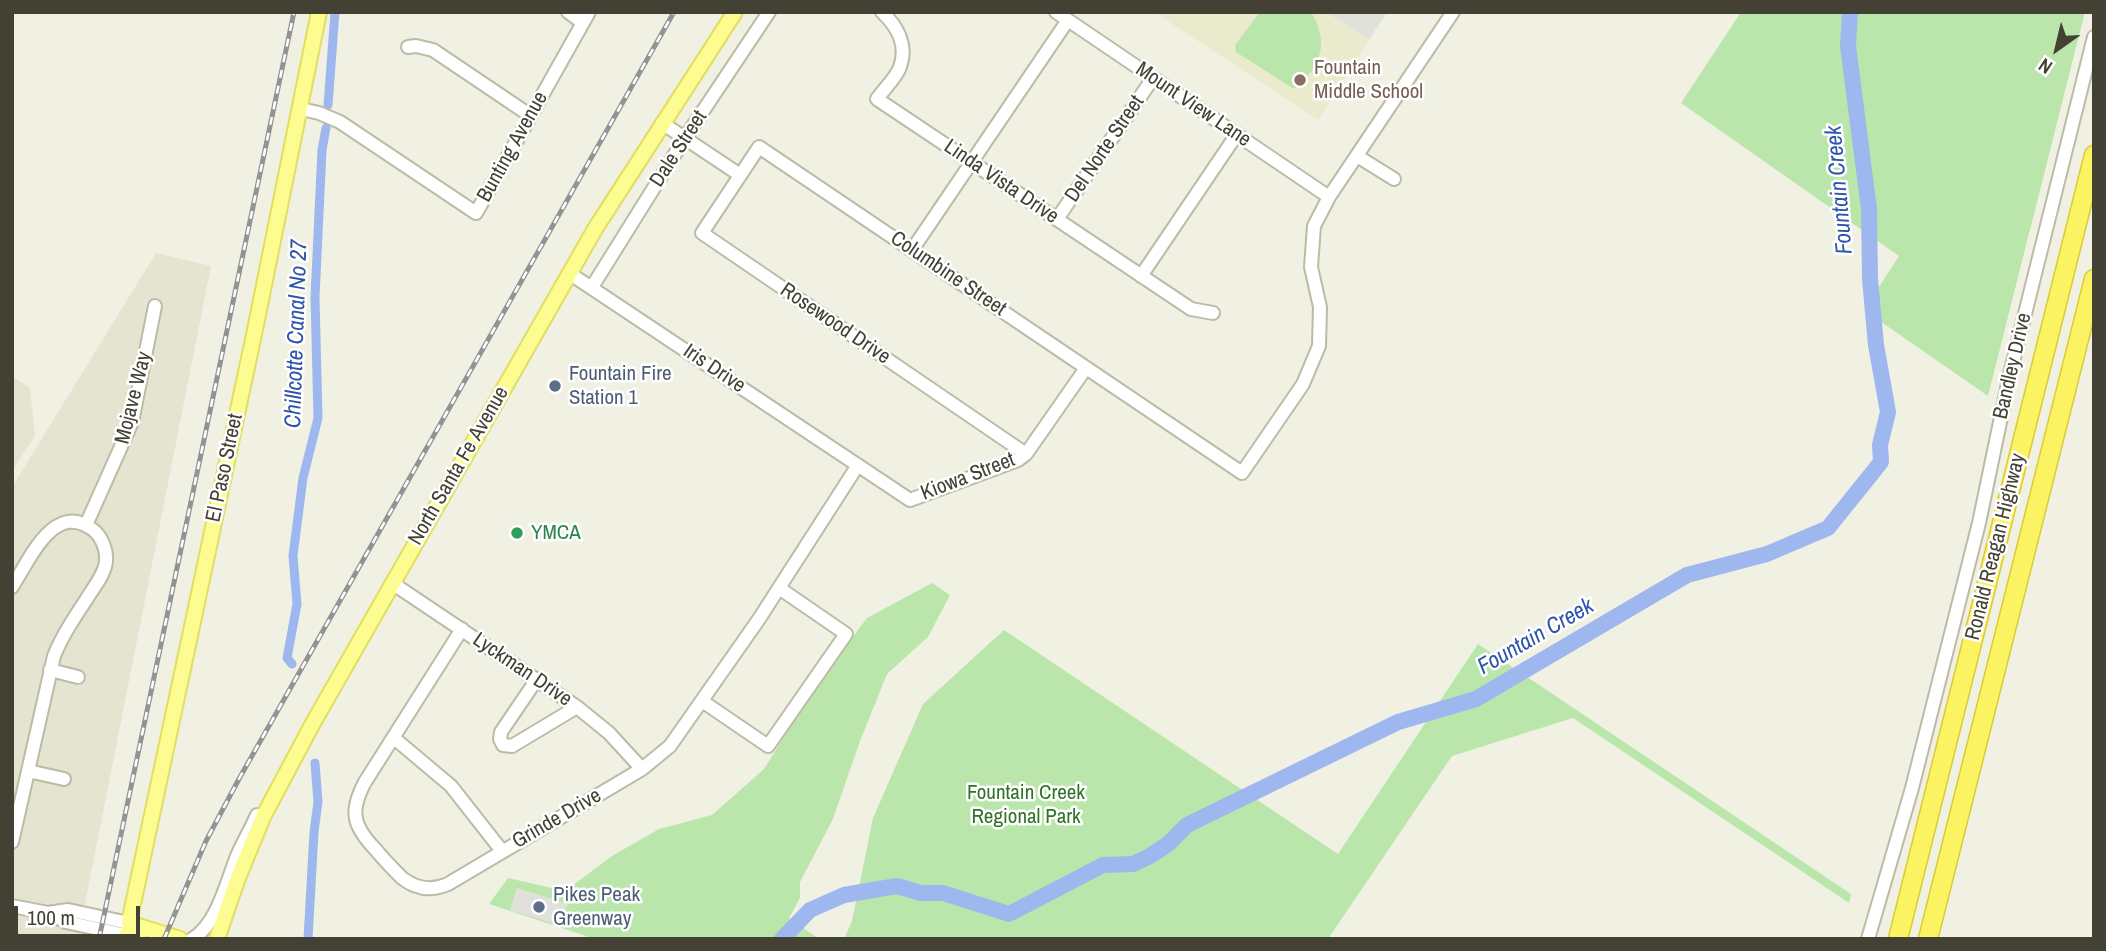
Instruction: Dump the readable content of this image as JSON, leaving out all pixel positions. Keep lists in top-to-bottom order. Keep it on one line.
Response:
{"streets":{"highway":["Ronald Reagan Highway"],"main road":["North Santa Fe Avenue","El Paso Street"],"street":["Mount View Lane","Bunting Avenue","Dale Street","Del Norte Street","Linda Vista Drive","Columbine Street","Rosewood Drive","Bandley Drive","Iris Drive","Mojave Way","Kiowa Street","Lyckman Drive","Grinde Drive"]},"crossings":[["Mount View Lane","Del Norte Street"],["Mount View Lane","Columbine Street"],["Bunting Avenue","El Paso Street"],["Dale Street","Iris Drive"],["Del Norte Street","Linda Vista Drive"],["Columbine Street","Rosewood Drive"],["Columbine Street","Kiowa Street"],["Rosewood Drive","Kiowa Street"],["Iris Drive","North Santa Fe Avenue"],["Iris Drive","Kiowa Street"],["Iris Drive","Grinde Drive"],["North Santa Fe Avenue","Lyckman Drive"],["Kiowa Street","Grinde Drive"],["Lyckman Drive","Grinde Drive"]],"water":["Fountain Creek","Chillcotte Canal No 27"],"parks":["Fountain Creek Regional Park"],"places":["Fountain Middle School","Fountain Fire Station 1","YMCA","Pikes Peak Greenway"],"scale_bar":"100 m","north":"bottom left"}
